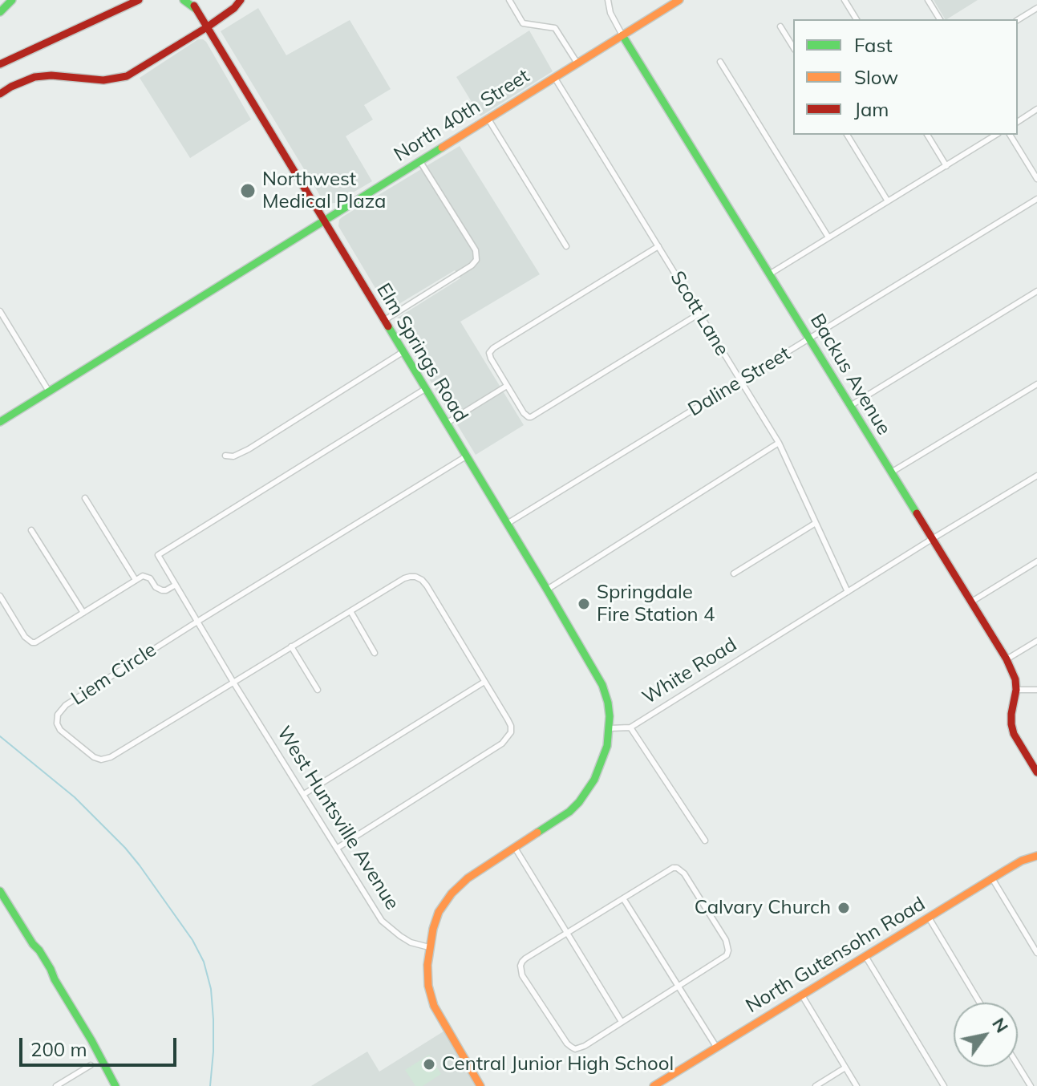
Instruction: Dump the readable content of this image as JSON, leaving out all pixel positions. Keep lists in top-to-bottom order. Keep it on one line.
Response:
{"streets":{"main road":["North 40th Street","Elm Springs Road","Backus Avenue","North Gutensohn Road"],"street":["Scott Lane","Daline Street","White Road","Liem Circle","West Huntsville Avenue"]},"crossings":[["North 40th Street","Scott Lane"],["North 40th Street","Elm Springs Road"],["North 40th Street","Backus Avenue"],["Scott Lane","Daline Street"],["Scott Lane","White Road"],["Elm Springs Road","Daline Street"],["Elm Springs Road","White Road"],["Elm Springs Road","Liem Circle"],["Elm Springs Road","West Huntsville Avenue"],["Backus Avenue","Daline Street"],["Backus Avenue","White Road"],["Liem Circle","West Huntsville Avenue"]],"places":["Northwest Medical Plaza","Springdale Fire Station 4","Calvary Church","Central Junior High School"],"legend":["Fast","Slow","Jam"],"scale_bar":"200 m","north":"top right"}
